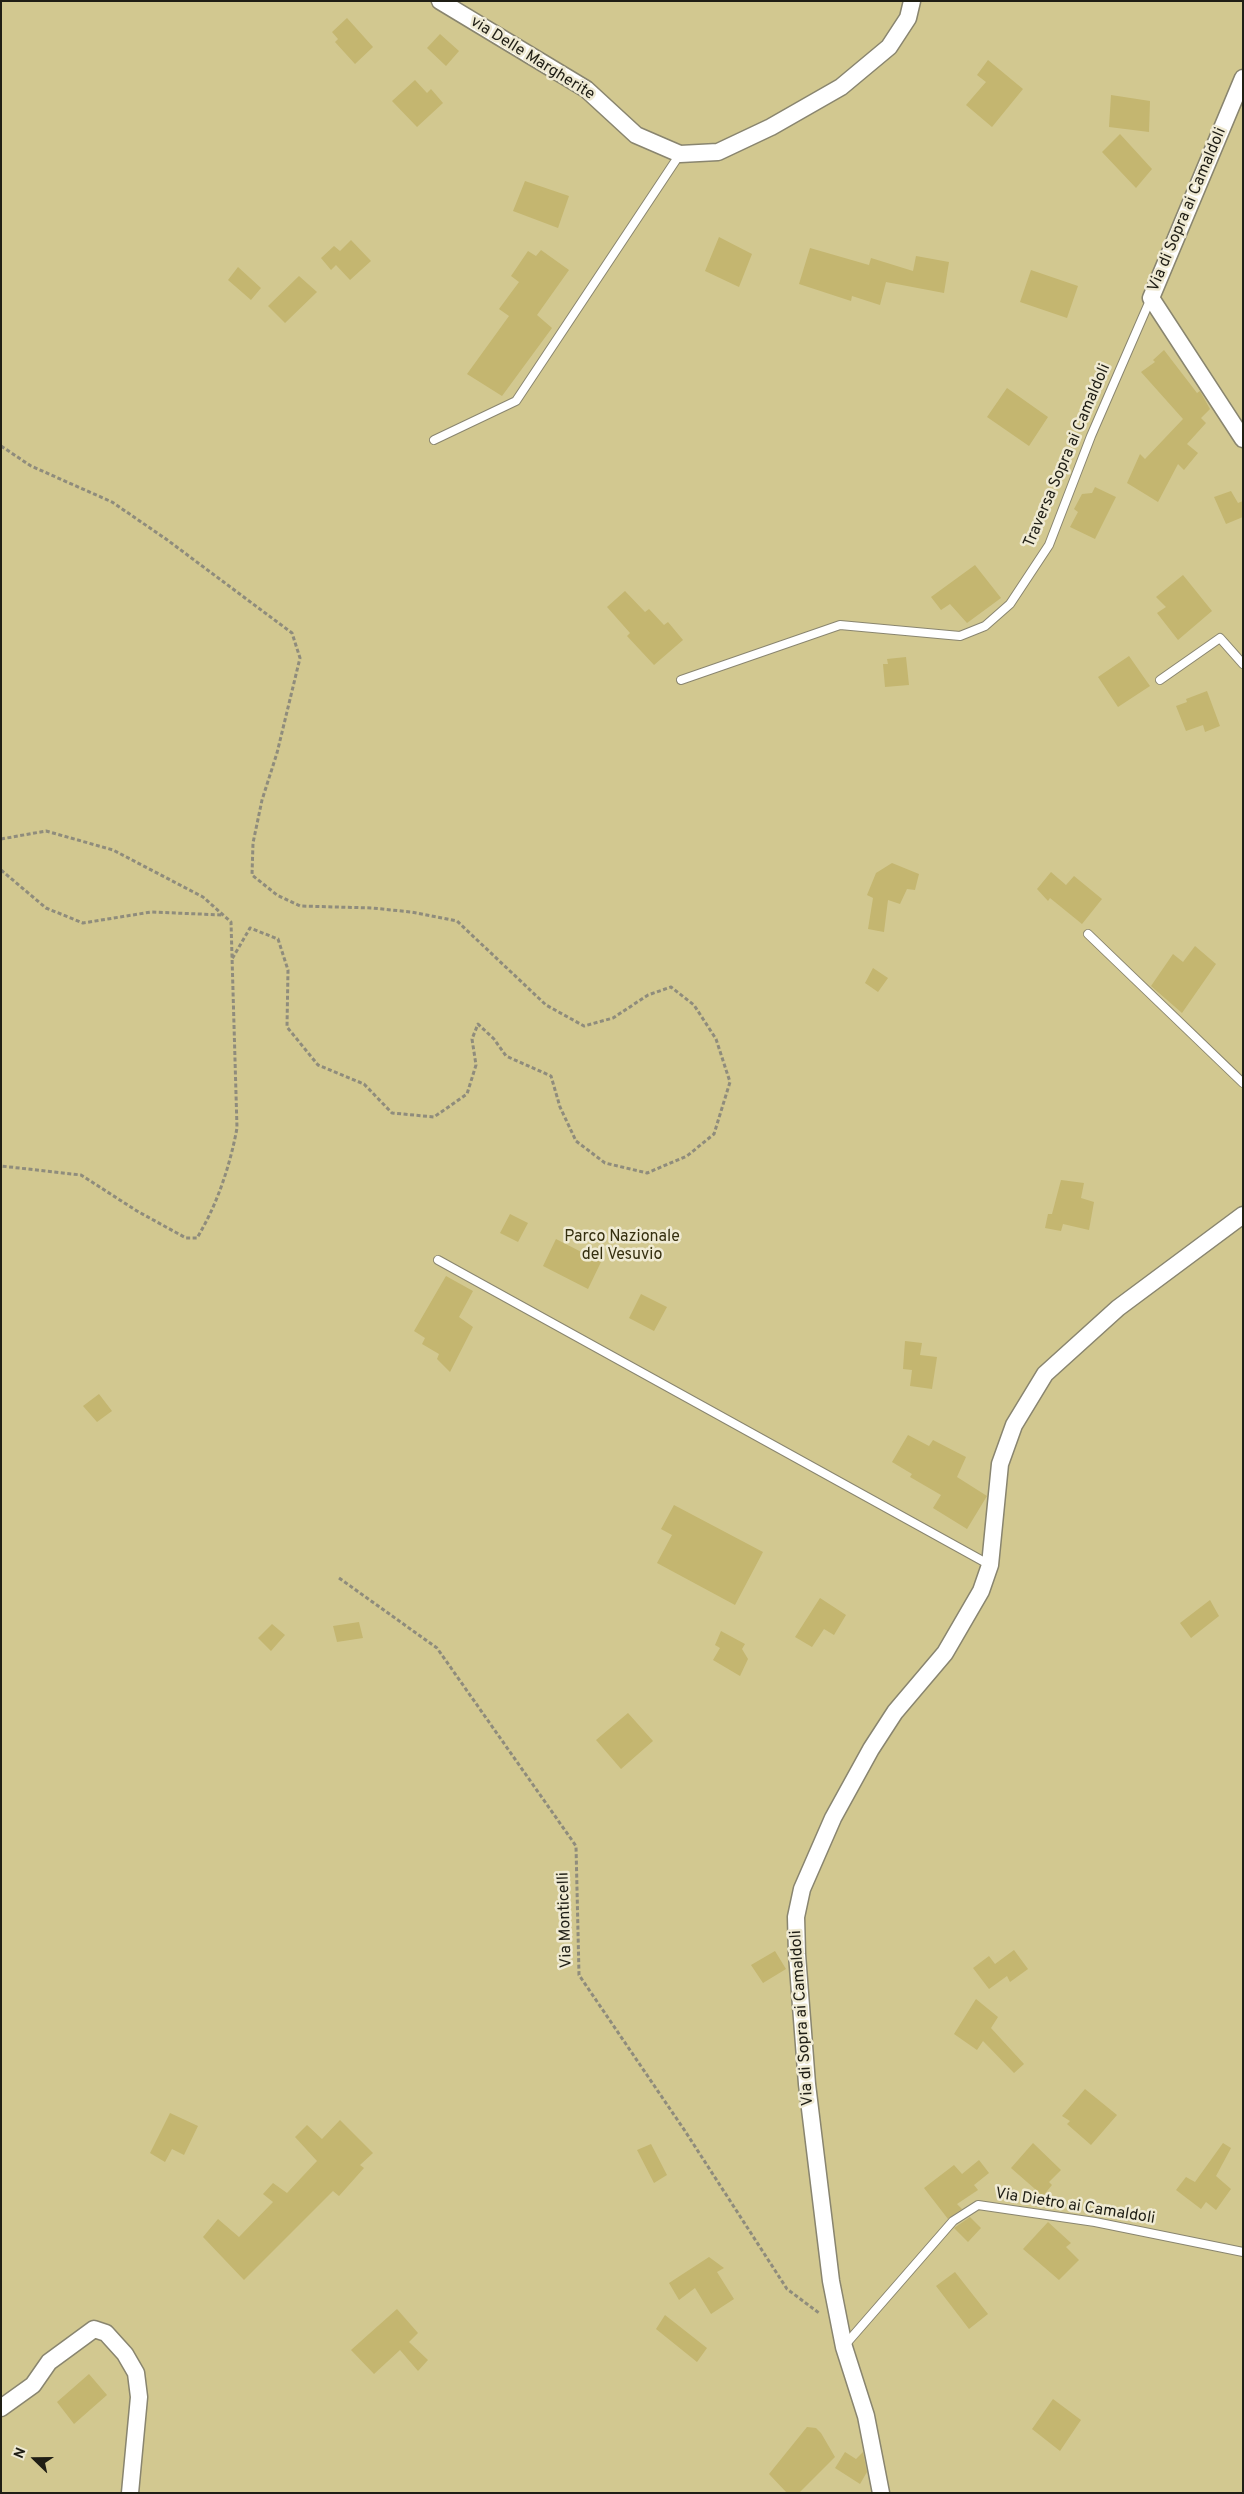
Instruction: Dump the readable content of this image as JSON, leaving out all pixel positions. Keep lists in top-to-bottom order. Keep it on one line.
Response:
{"streets":{"street":["via Delle Margherite","Via di Sopra ai Camaldoli"],"lane":["Traversa Sopra ai Camaldoli","Via Dietro ai Camaldoli"],"path":["Via Monticelli"]},"crossings":[["Via di Sopra ai Camaldoli","Traversa Sopra ai Camaldoli"],["Via di Sopra ai Camaldoli","Via Monticelli"],["Via di Sopra ai Camaldoli","Via Dietro ai Camaldoli"]],"parks":["Parco Nazionale del Vesuvio"],"north":"left"}
